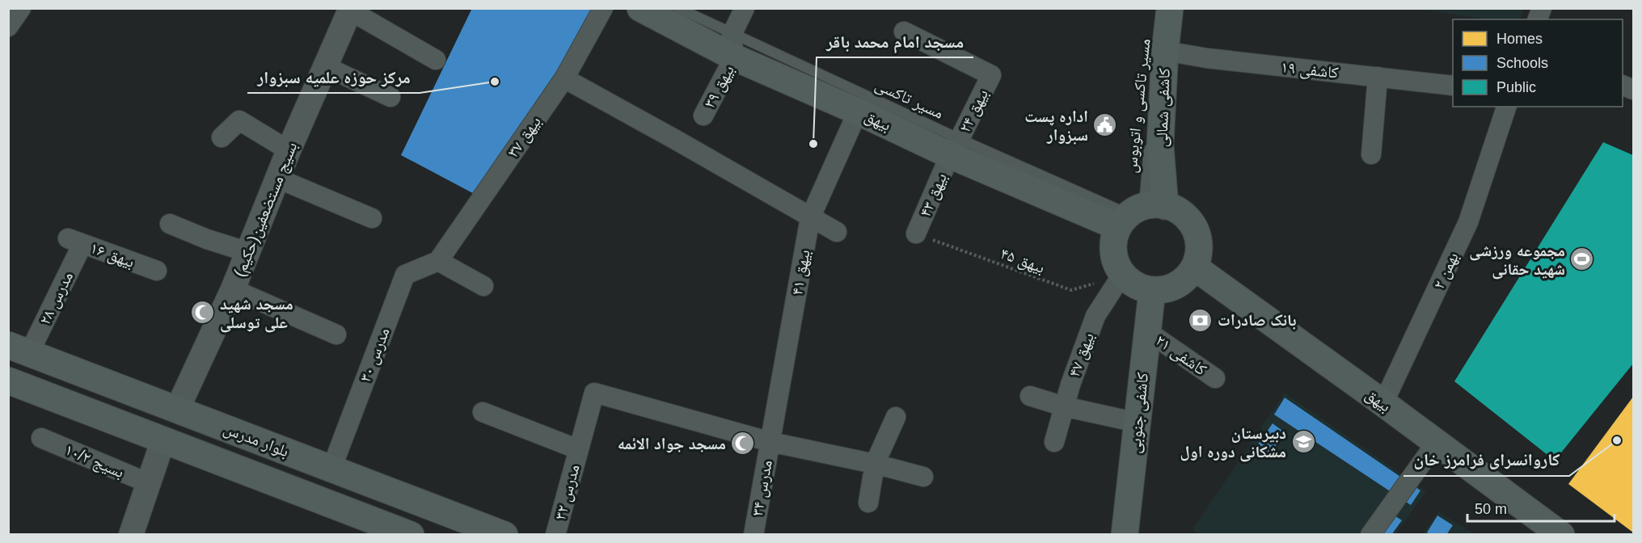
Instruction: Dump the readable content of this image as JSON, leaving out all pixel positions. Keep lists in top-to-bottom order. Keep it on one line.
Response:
{"streets":{"main road":["کاشفی شمالی","بیهق","کاشفی جنوبی","بلوار مدرس"],"street":["کاشفی ۱۹","بیهق ۳۹","بیهق ۲۴","بیهق ۳۷","بیهق ۴۳","بسیج مستضعفین(حکیم)","بیهق ۱۶","بهمن ۲","بیهق ۴۱","مدرس ۲۸","مدرس ۳۰","بیهق ۴۷","کاشفی ۲۱","بسیج ۱۰/۲","مدرس ۳۴","مدرس ۳۲"],"lane":["مسیر تاکسی","مسیر تاکسی و اتوبوس"],"path":["بیهق ۴۵"]},"crossings":[["کاشفی ۱۹","کاشفی شمالی"],["بیهق ۳۹","مسیر تاکسی"],["بیهق ۳۹","بیهق"],["مسیر تاکسی","بیهق ۲۴"],["مسیر تاکسی","بیهق"],["مسیر تاکسی","بیهق ۴۳"],["مسیر تاکسی و اتوبوس","کاشفی شمالی"],["مسیر تاکسی و اتوبوس","بیهق"],["مسیر تاکسی و اتوبوس","بیهق ۴۵"],["مسیر تاکسی و اتوبوس","بیهق ۴۷"],["مسیر تاکسی و اتوبوس","کاشفی جنوبی"],["کاشفی شمالی","بیهق"],["کاشفی شمالی","بیهق ۴۵"],["کاشفی شمالی","بیهق ۴۷"],["کاشفی شمالی","کاشفی جنوبی"],["بیهق ۲۴","بیهق"],["بیهق ۲۴","بیهق ۴۳"],["بیهق","بیهق ۴۳"],["بیهق","بیهق ۴۵"],["بیهق","بهمن ۲"],["بیهق","بیهق ۴۱"],["بیهق","بیهق ۴۷"],["بیهق","کاشفی جنوبی"],["بیهق ۳۷","مدرس ۳۰"],["بیهق ۴۳","بیهق ۴۵"],["بسیج مستضعفین(حکیم)","بلوار مدرس"],["بیهق ۱۶","مدرس ۲۸"],["بیهق ۴۵","بیهق ۴۷"],["بیهق ۴۵","کاشفی جنوبی"],["بیهق ۴۱","مدرس ۳۴"],["بیهق ۴۱","مدرس ۳۲"],["مدرس ۲۸","بلوار مدرس"],["مدرس ۳۰","بلوار مدرس"],["بیهق ۴۷","کاشفی جنوبی"],["کاشفی ۲۱","کاشفی جنوبی"],["مدرس ۳۴","مدرس ۳۲"]],"places":{"other":["مرکز حوزه علمیه سبزوار","مسجد امام محمد باقر","کاروانسرای فرامرز خان"],"public building":["اداره پست سبزوار"],"sports":["مجموعه ورزشی شهید حقانی"],"mosque":["مسجد شهید علی توسلی","مسجد جواد الائمه"],"bank":["بانک صادرات"],"school or university":["دبیرستان مشکانی دوره اول"]},"legend":["Homes","Schools","Public"],"scale_bar":"50 m"}
